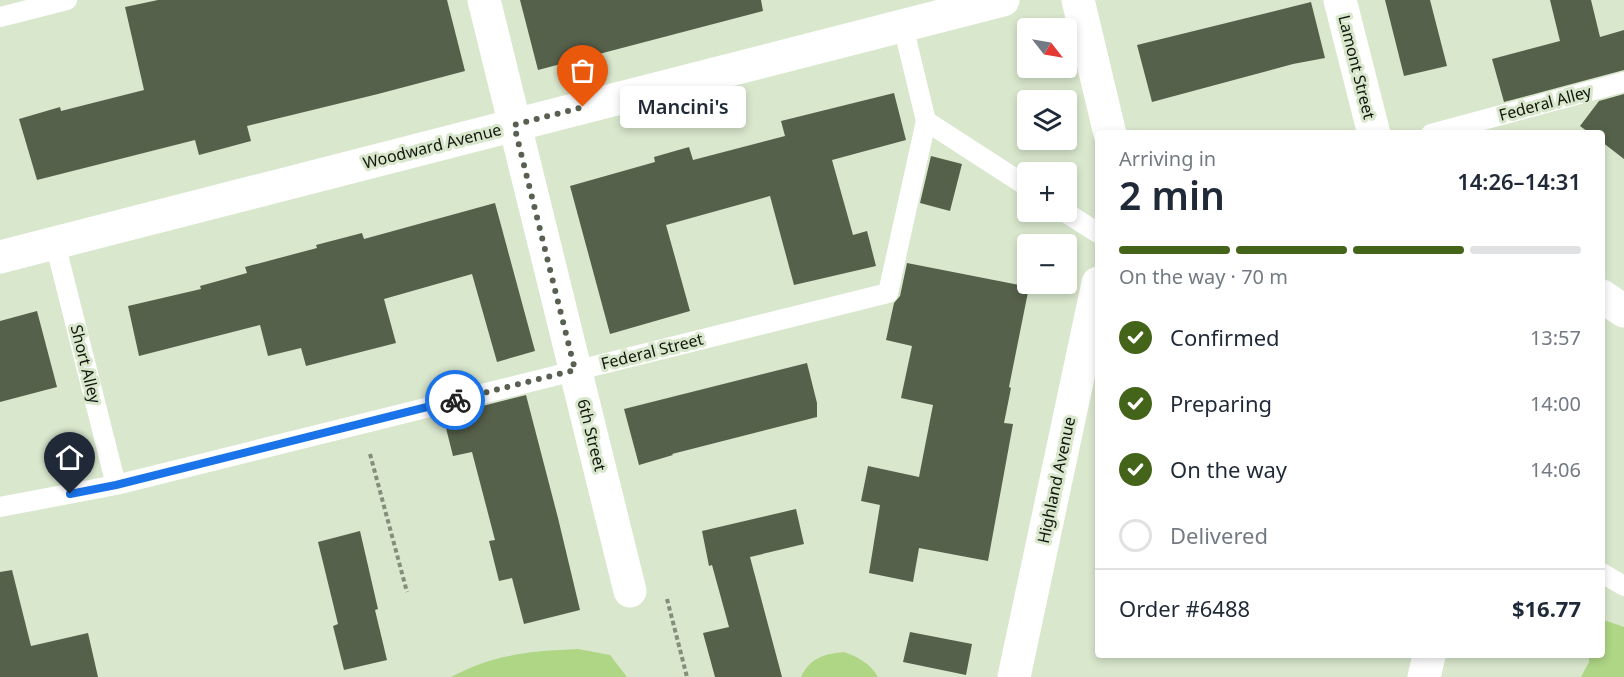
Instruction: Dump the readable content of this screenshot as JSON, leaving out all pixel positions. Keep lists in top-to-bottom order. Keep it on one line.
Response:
{"streets":{"street":["Lamont Street","Woodward Avenue","6th Street","Highland Avenue"],"lane":["Federal Alley","Federal Street","Short Alley"]},"crossings":[["Woodward Avenue","Federal Street"],["Woodward Avenue","Short Alley"],["Woodward Avenue","6th Street"],["Federal Street","Short Alley"],["Federal Street","6th Street"]],"places":["Mancini's"],"north":"bottom right","page":{"map_buttons":["+","−"],"bubble":"Mancini's","heading":["2 min","Arriving in","14:26–14:31"],"panel":["Order #6488","$16.77"],"bar":"On the way · 70 m","list":[["Confirmed","13:57"],["Preparing","14:00"],["On the way","14:06"],"Delivered"]}}
